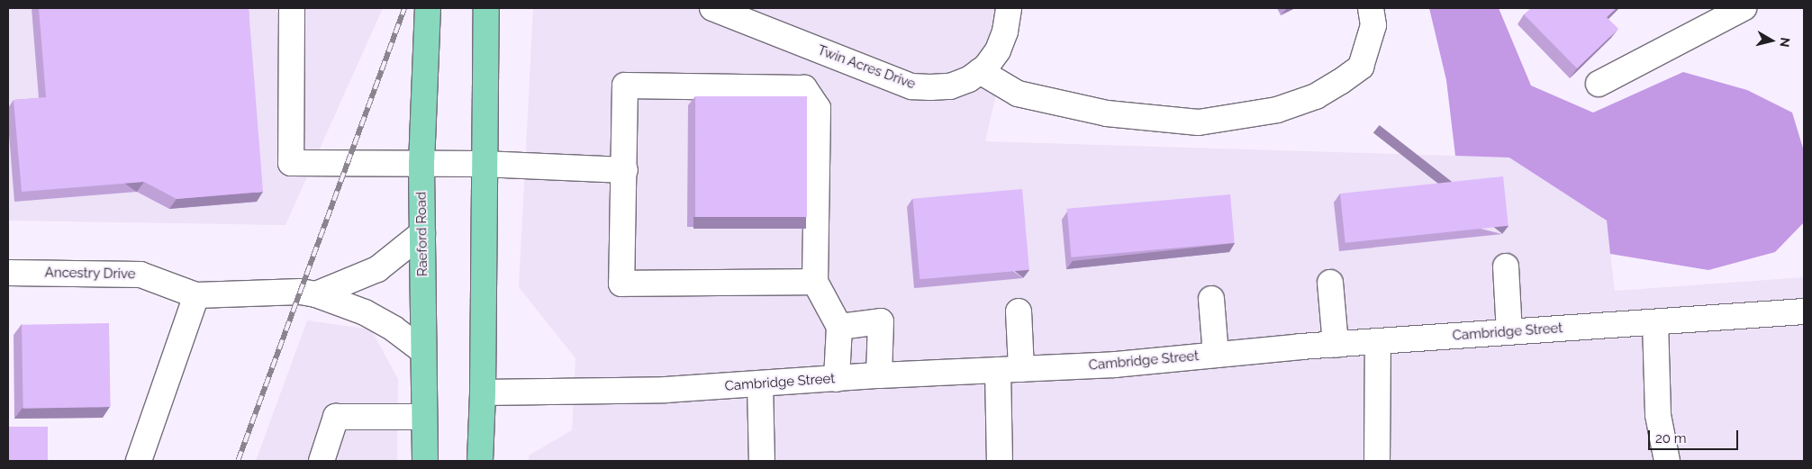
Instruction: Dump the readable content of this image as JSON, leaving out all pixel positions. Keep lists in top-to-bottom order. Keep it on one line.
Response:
{"streets":{"main road":["Raeford Road"],"street":["Twin Acres Drive","Ancestry Drive","Cambridge Street"]},"crossings":[["Raeford Road","Ancestry Drive"]],"scale_bar":"20 m","north":"right"}
